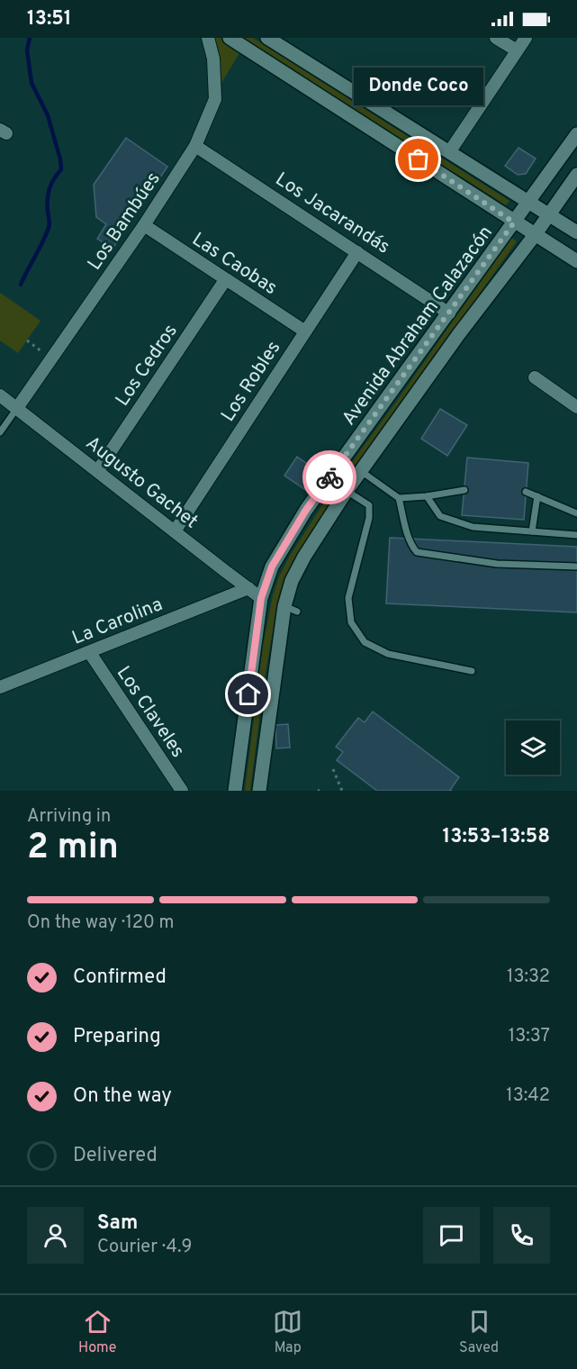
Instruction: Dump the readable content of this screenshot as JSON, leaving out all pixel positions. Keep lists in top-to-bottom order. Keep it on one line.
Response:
{"streets":{"main road":["Avenida Abraham Calazacón"],"street":["Los Jacarandás","Los Bambúes","Las Caobas","Los Cedros","Los Robles","Augusto Gachet","La Carolina","Los Claveles"]},"crossings":[["Los Jacarandás","Los Bambúes"],["Los Jacarandás","Avenida Abraham Calazacón"],["Los Jacarandás","Los Robles"],["Los Bambúes","Las Caobas"],["Los Bambúes","Augusto Gachet"],["Las Caobas","Los Cedros"],["Las Caobas","Los Robles"],["Avenida Abraham Calazacón","Augusto Gachet"],["Los Cedros","Augusto Gachet"],["Los Robles","Augusto Gachet"],["Augusto Gachet","La Carolina"],["La Carolina","Los Claveles"]],"places":["Donde Coco"],"page":{"status":"13:51","bubble":"Donde Coco","heading":["2 min","Arriving in","13:53–13:58"],"panel":["Sam","Courier · 4.9"],"bar":"On the way · 120 m","list":[["Confirmed","13:32"],["Preparing","13:37"],["On the way","13:42"],"Delivered"],"tabs":["Home","Map","Saved"]}}
